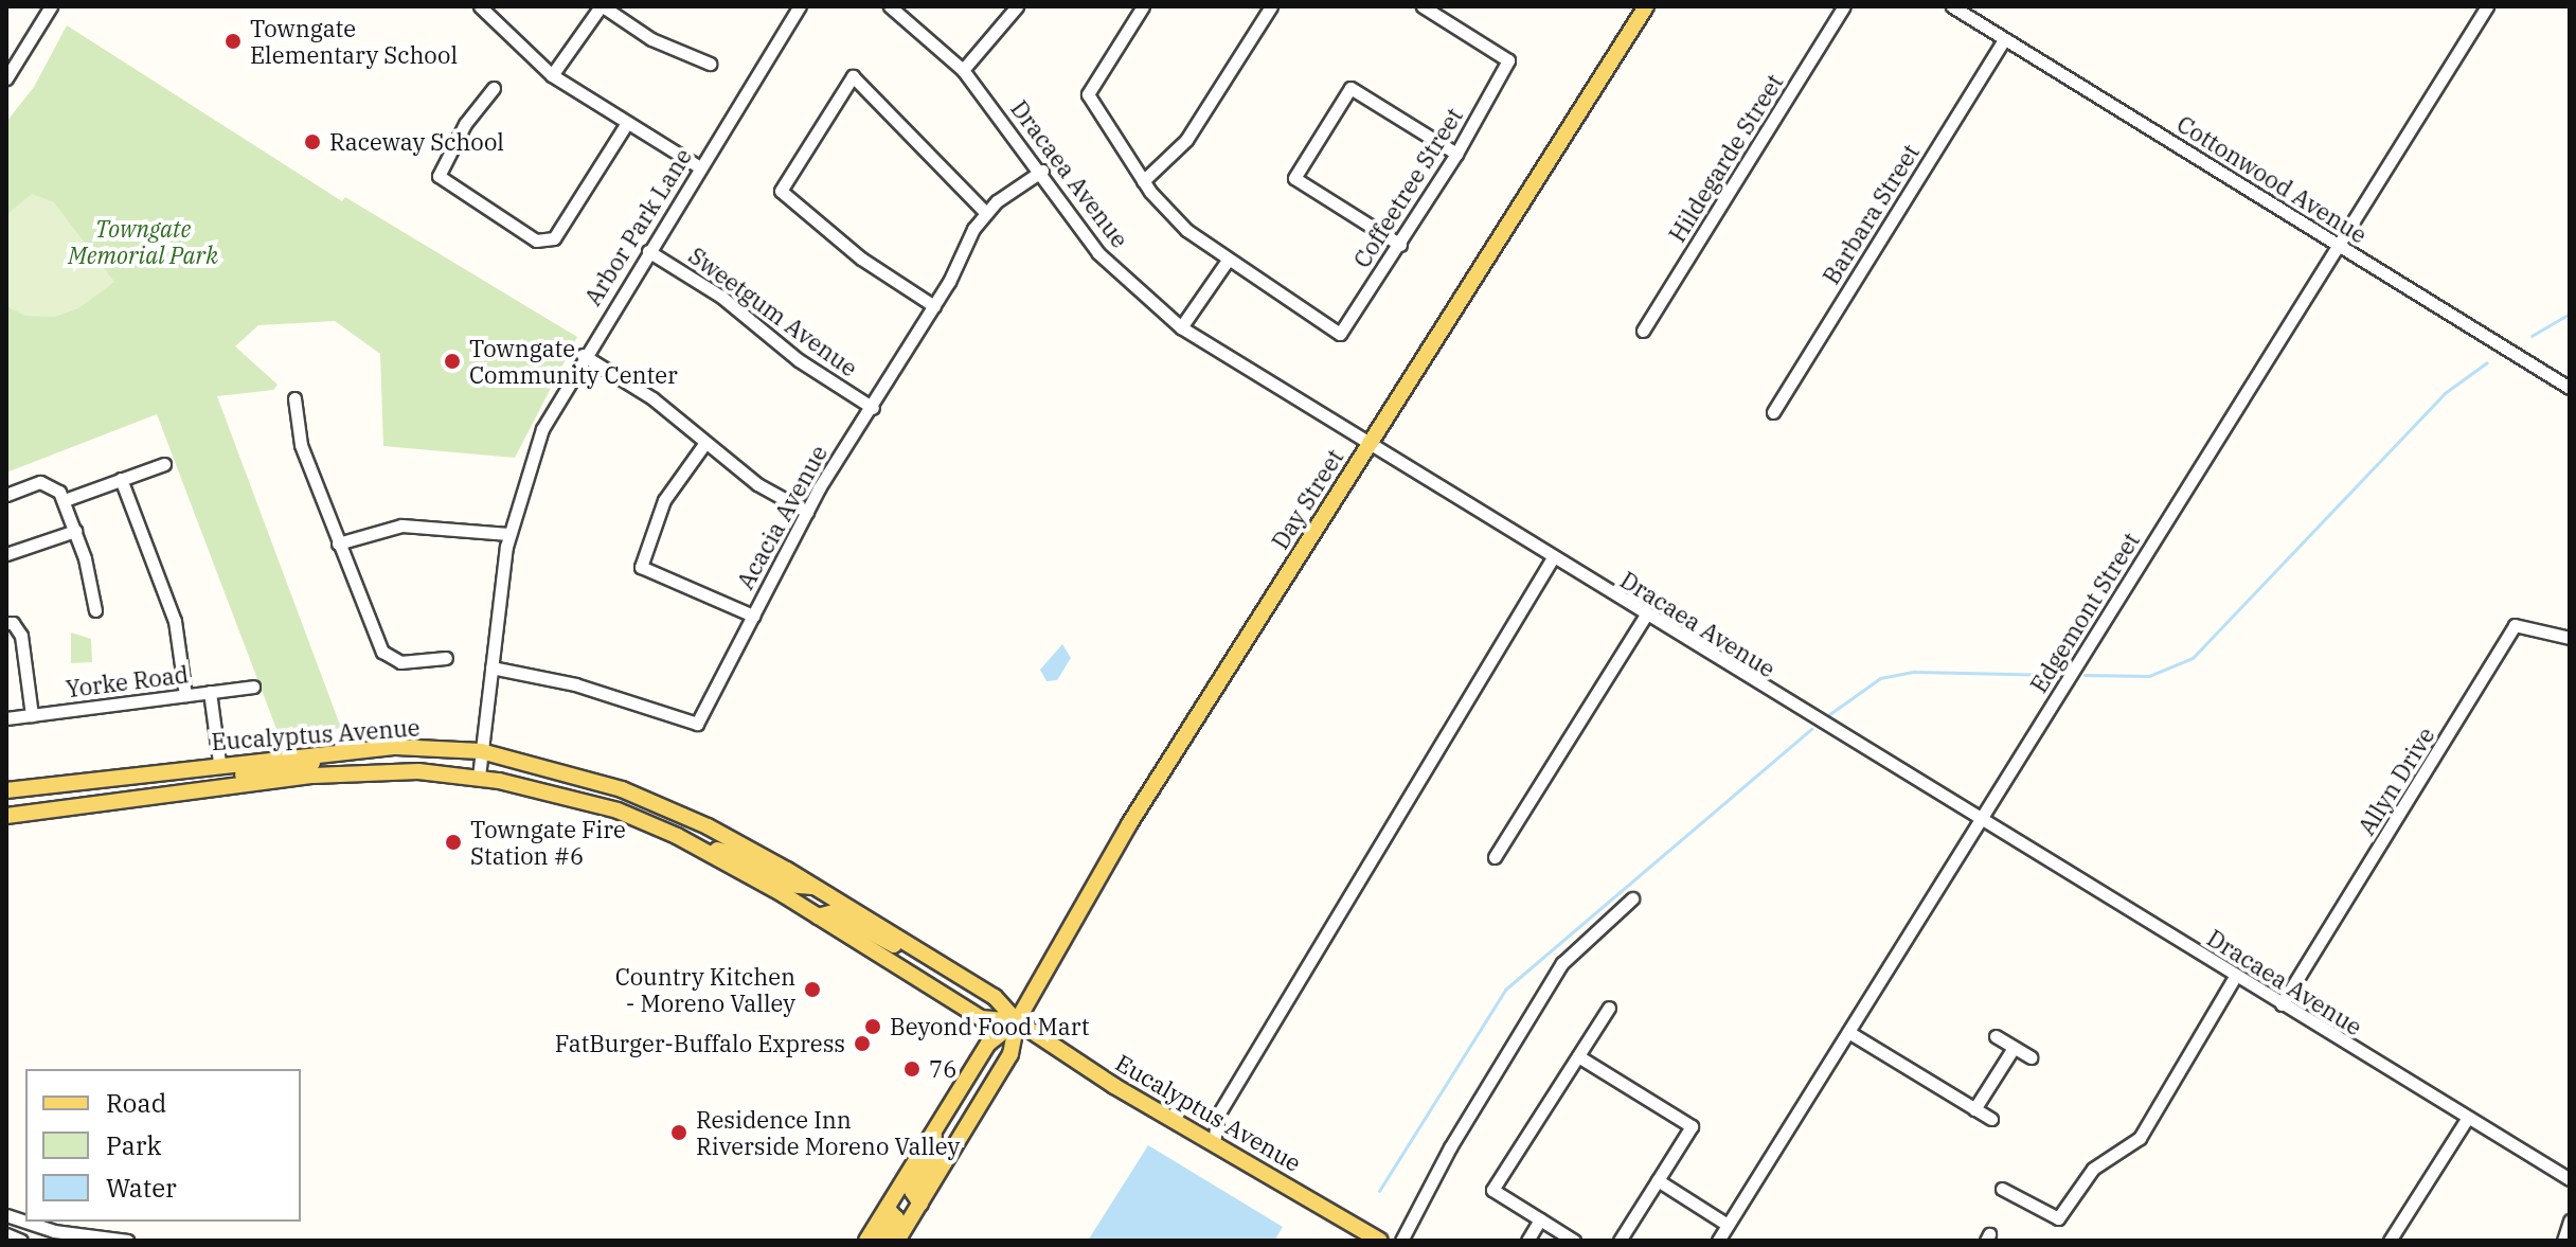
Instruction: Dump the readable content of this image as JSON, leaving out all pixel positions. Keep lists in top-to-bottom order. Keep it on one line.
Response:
{"streets":{"main road":["Day Street","Eucalyptus Avenue"],"street":["Hildegarde Street","Dracaea Avenue","Cottonwood Avenue","Coffeetree Street","Barbara Street","Arbor Park Lane","Sweetgum Avenue","Acacia Avenue","Edgemont Street","Yorke Road","Allyn Drive"]},"crossings":[["Dracaea Avenue","Day Street"],["Dracaea Avenue","Acacia Avenue"],["Dracaea Avenue","Edgemont Street"],["Dracaea Avenue","Allyn Drive"],["Cottonwood Avenue","Barbara Street"],["Cottonwood Avenue","Edgemont Street"],["Arbor Park Lane","Sweetgum Avenue"],["Arbor Park Lane","Acacia Avenue"],["Arbor Park Lane","Eucalyptus Avenue"],["Sweetgum Avenue","Acacia Avenue"],["Day Street","Eucalyptus Avenue"]],"parks":["Towngate Memorial Park"],"places":["Towngate Elementary School","Raceway School","Towngate Community Center","Towngate Fire Station #6","Country Kitchen - Moreno Valley","Beyond Food Mart","FatBurger-Buffalo Express","76","Residence Inn Riverside Moreno Valley"],"legend":["Road","Park","Water"]}
